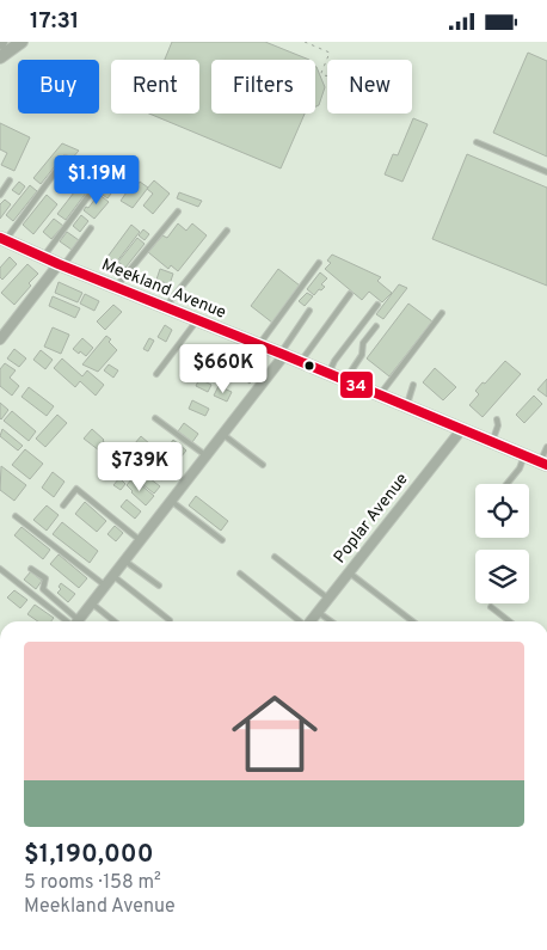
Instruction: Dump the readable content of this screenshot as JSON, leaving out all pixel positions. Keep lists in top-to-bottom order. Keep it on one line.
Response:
{"streets":{"street":["Meekland Avenue","Poplar Avenue"]},"crossings":[["Meekland Avenue","Poplar Avenue"]],"lines":["transit line 34"],"page":{"status":"17:31","chip":["Buy","Rent","Filters","New"],"price":["$1.19M","$660K","$739K"],"list":[{"name":"$1,190,000","note":"5 rooms · 158 m² · Meekland Avenue"}]}}
